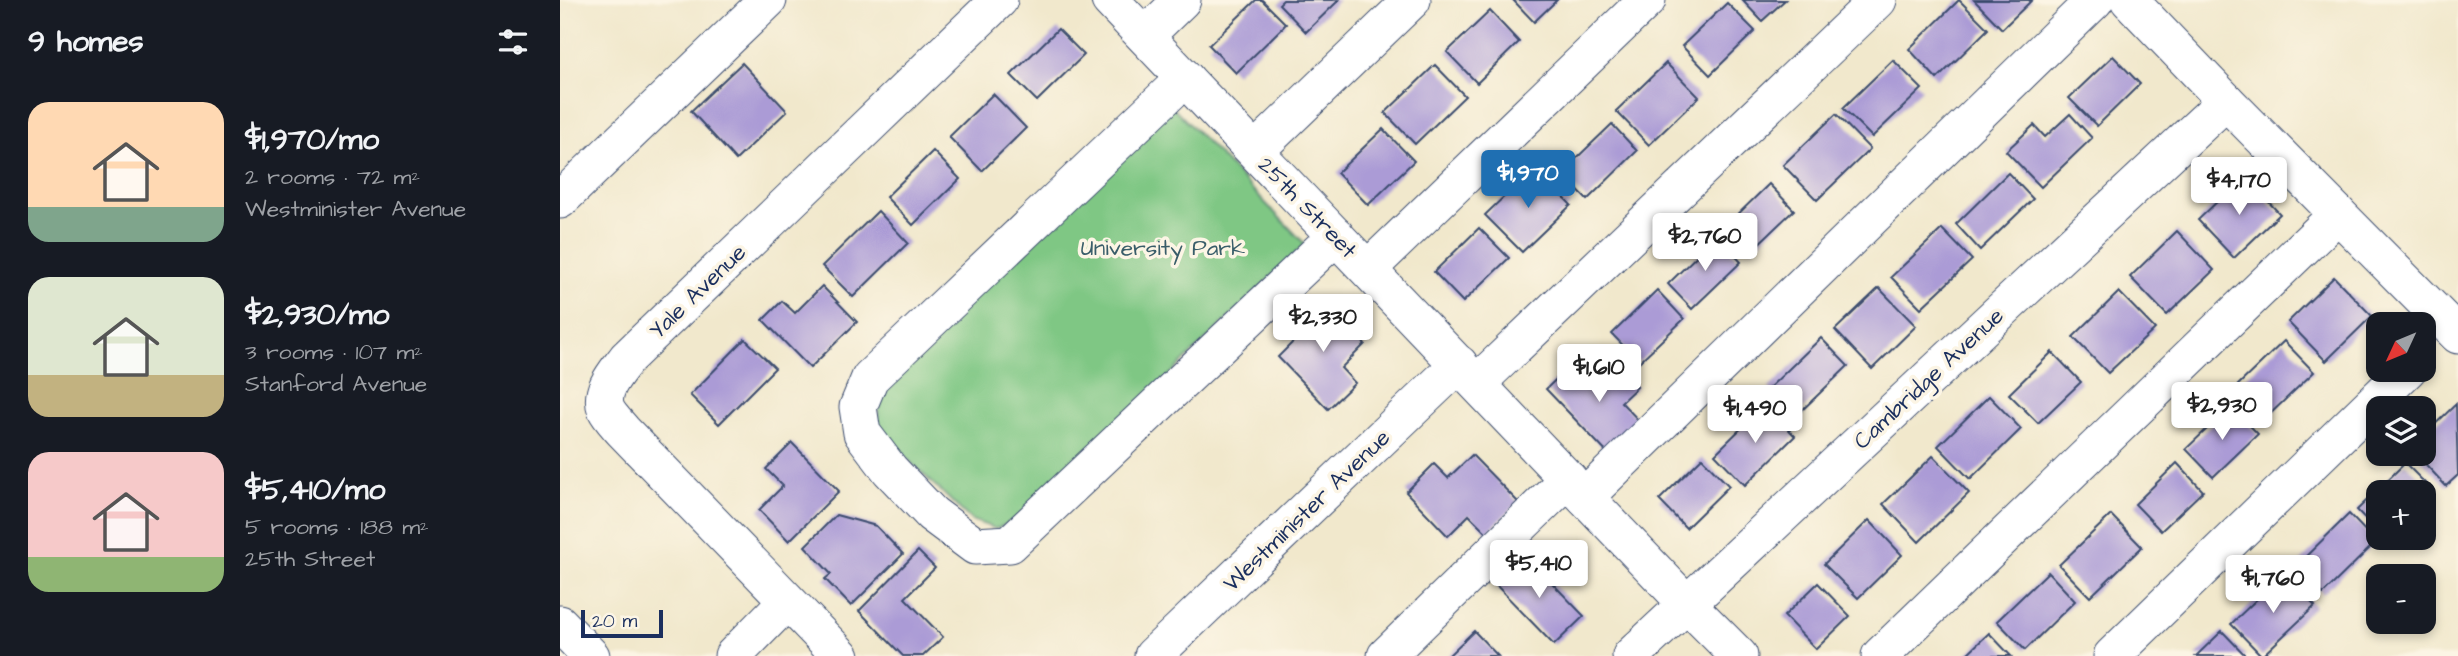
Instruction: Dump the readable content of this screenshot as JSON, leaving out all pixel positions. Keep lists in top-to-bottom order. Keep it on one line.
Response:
{"streets":{"street":["25th Street","Yale Avenue","Cambridge Avenue","Westminister Avenue"]},"crossings":[["25th Street","Cambridge Avenue"],["25th Street","Westminister Avenue"]],"parks":["University Park"],"scale_bar":"20 m","north":"bottom left","page":{"heading":"9 homes","list":[{"name":"$1,970/mo","note":"2 rooms · 72 m² · Westminister Avenue"},{"name":"$2,930/mo","note":"3 rooms · 107 m² · Stanford Avenue"},{"name":"$5,410/mo","note":"5 rooms · 188 m² · 25th Street"}],"price":["$1,970","$4,170","$2,760","$2,330","$1,610","$2,930","$1,490","$5,410","$1,760"],"map_buttons":["+","−"],"scale":"20 m"}}
